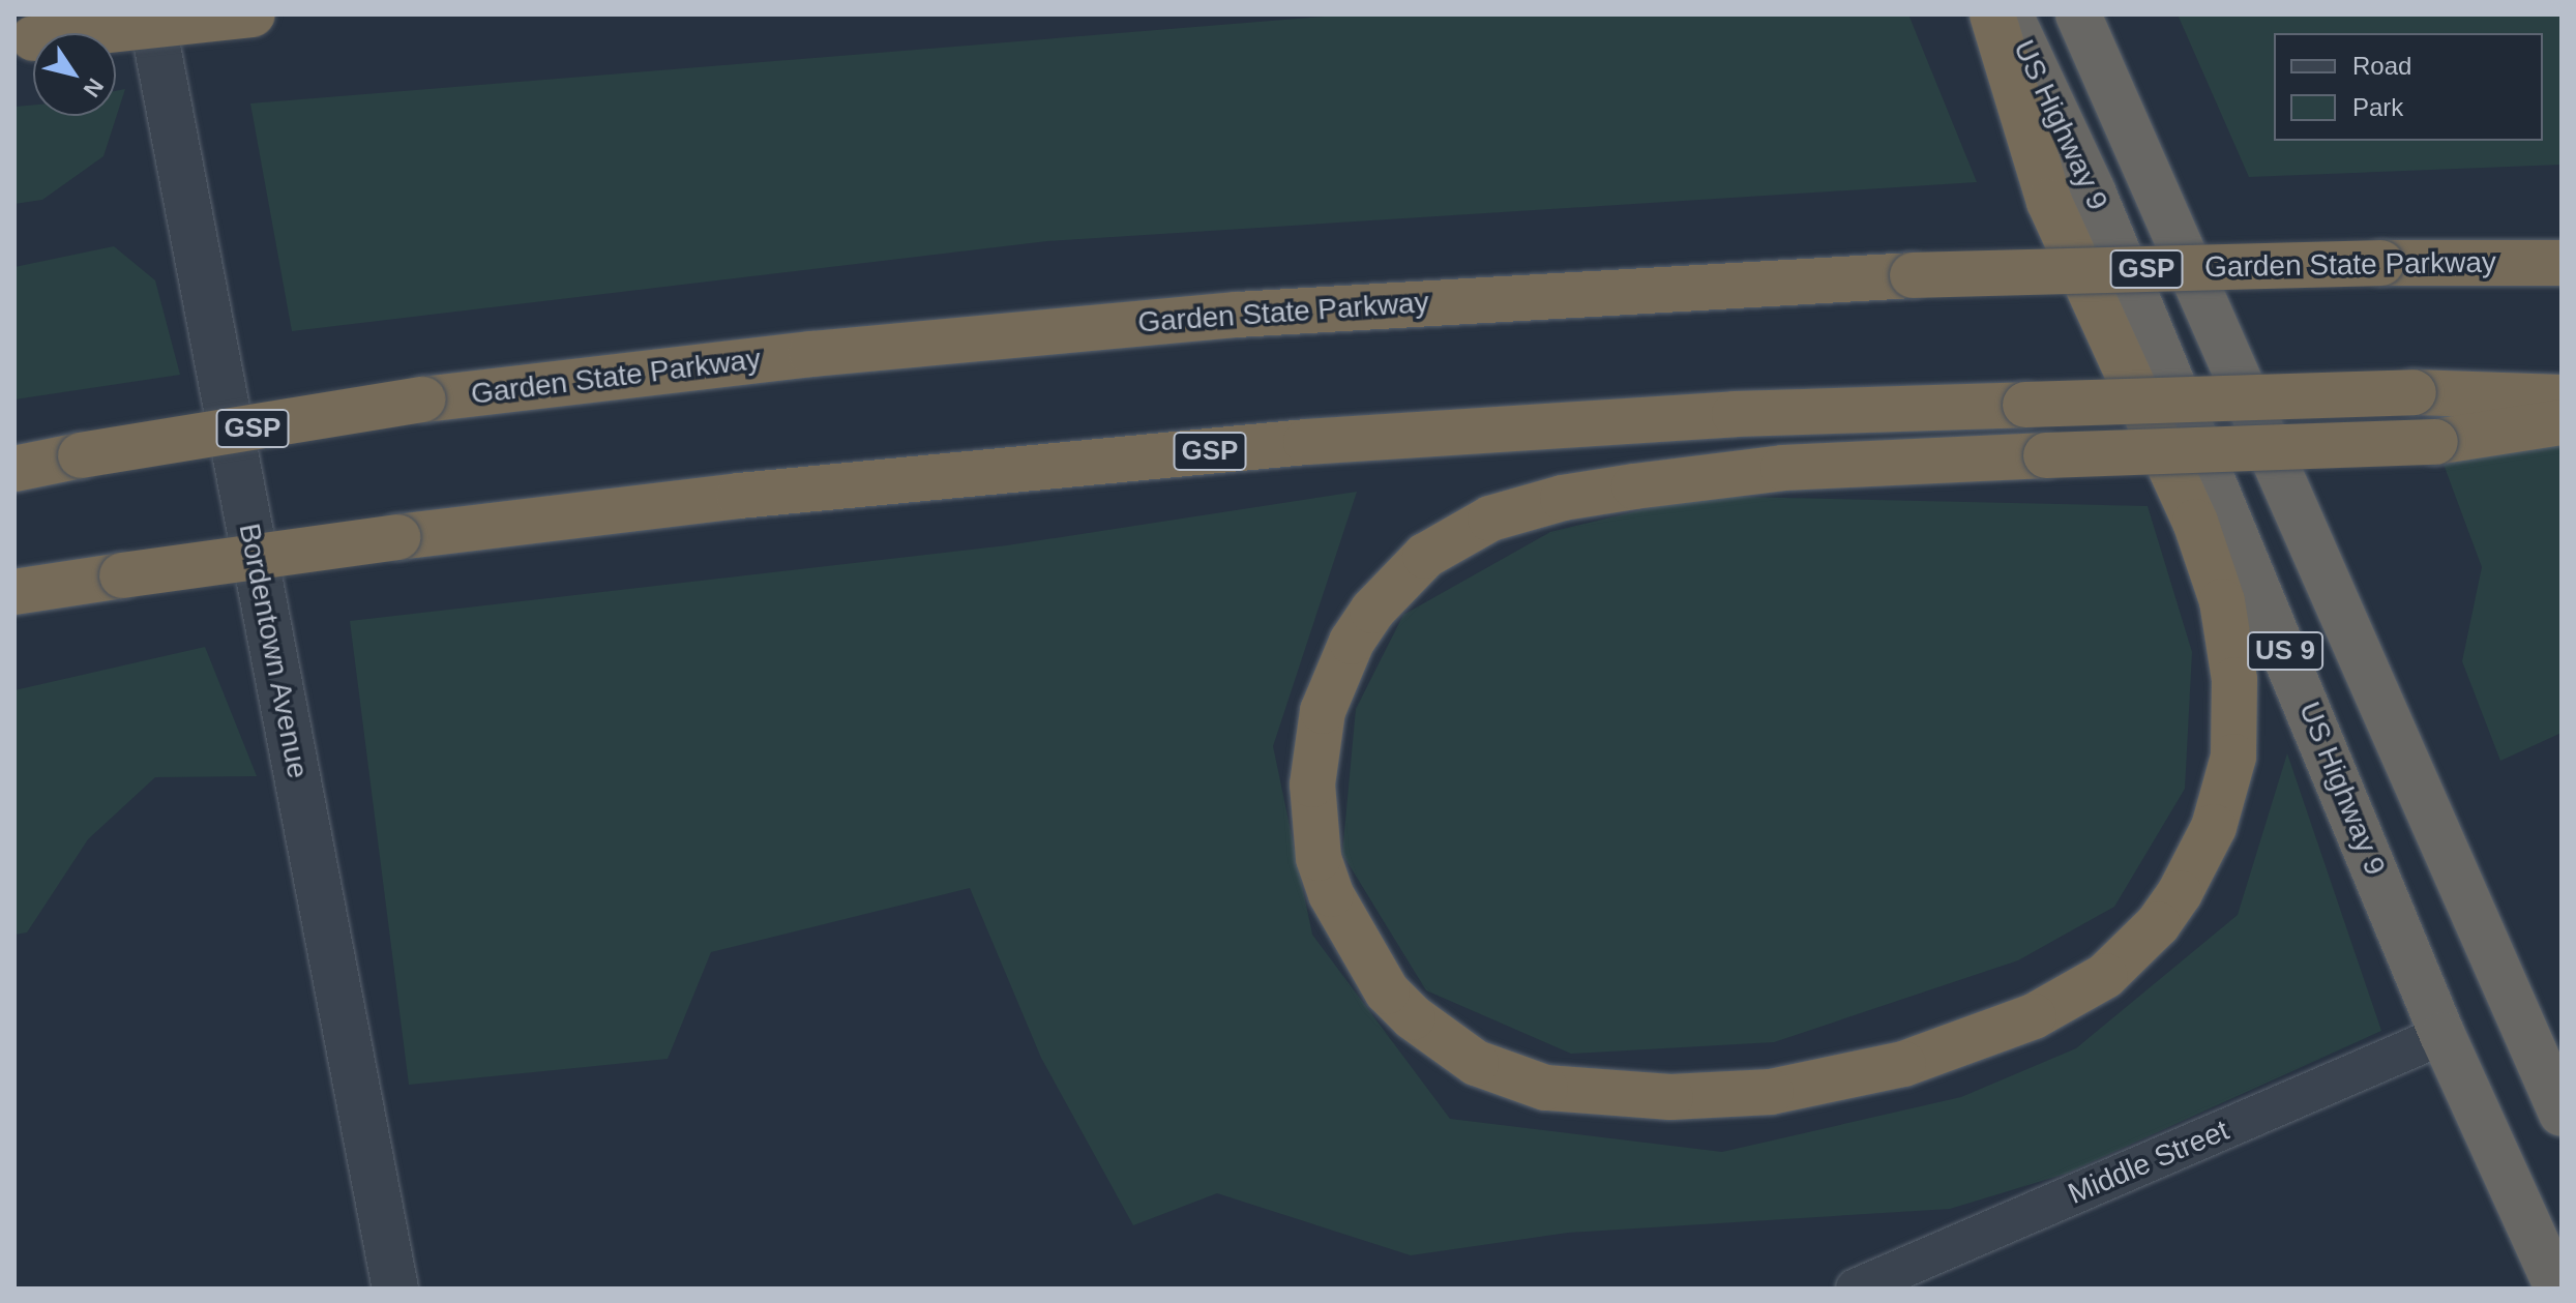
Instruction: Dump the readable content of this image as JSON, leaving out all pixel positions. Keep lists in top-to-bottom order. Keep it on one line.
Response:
{"streets":{"highway":["US Highway 9","Garden State Parkway","GSP","US 9"],"street":["Bordentown Avenue","Middle Street"]},"crossings":[["US Highway 9","Middle Street"]],"legend":["Road","Park"],"north":"bottom right"}
